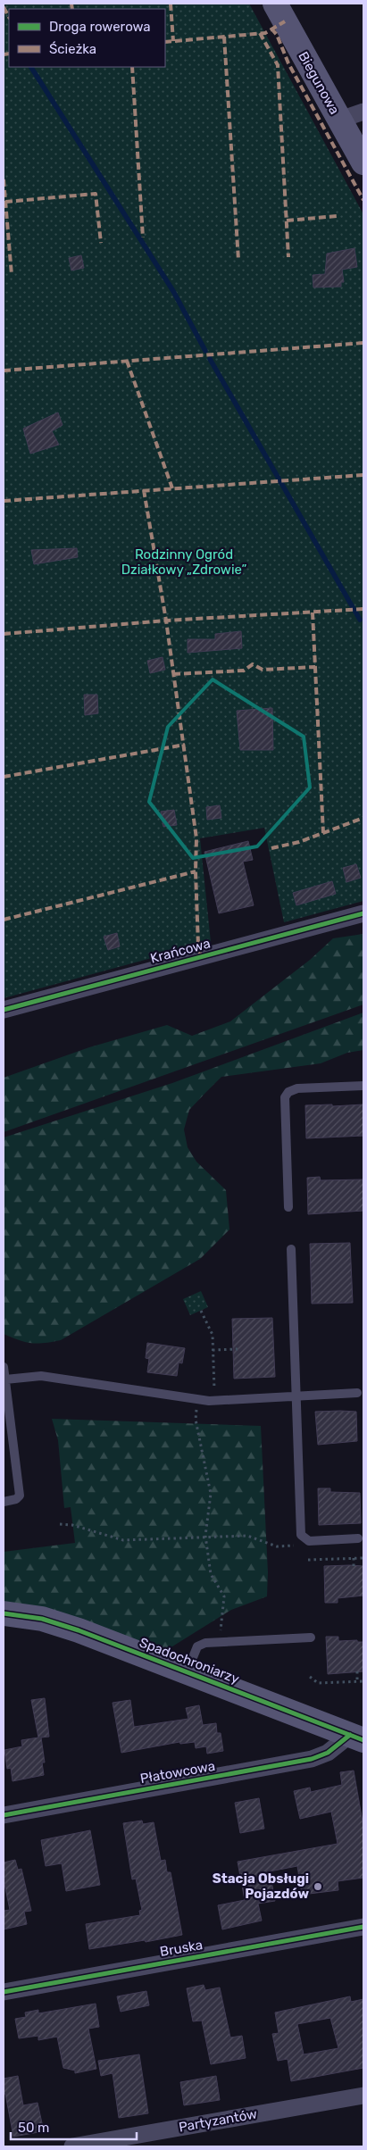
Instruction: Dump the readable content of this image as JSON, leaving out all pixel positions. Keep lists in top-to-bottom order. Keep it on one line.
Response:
{"streets":{"street":["Biegunowa","Krańcowa","Spadochroniarzy","Płatowcowa","Bruska","Partyzantów"]},"crossings":[["Spadochroniarzy","Płatowcowa"]],"parks":["Rodzinny Ogród Działkowy „Zdrowie”"],"places":["Stacja Obsługi Pojazdów"],"legend":["Droga rowerowa","Ścieżka"],"scale_bar":"50 m"}
